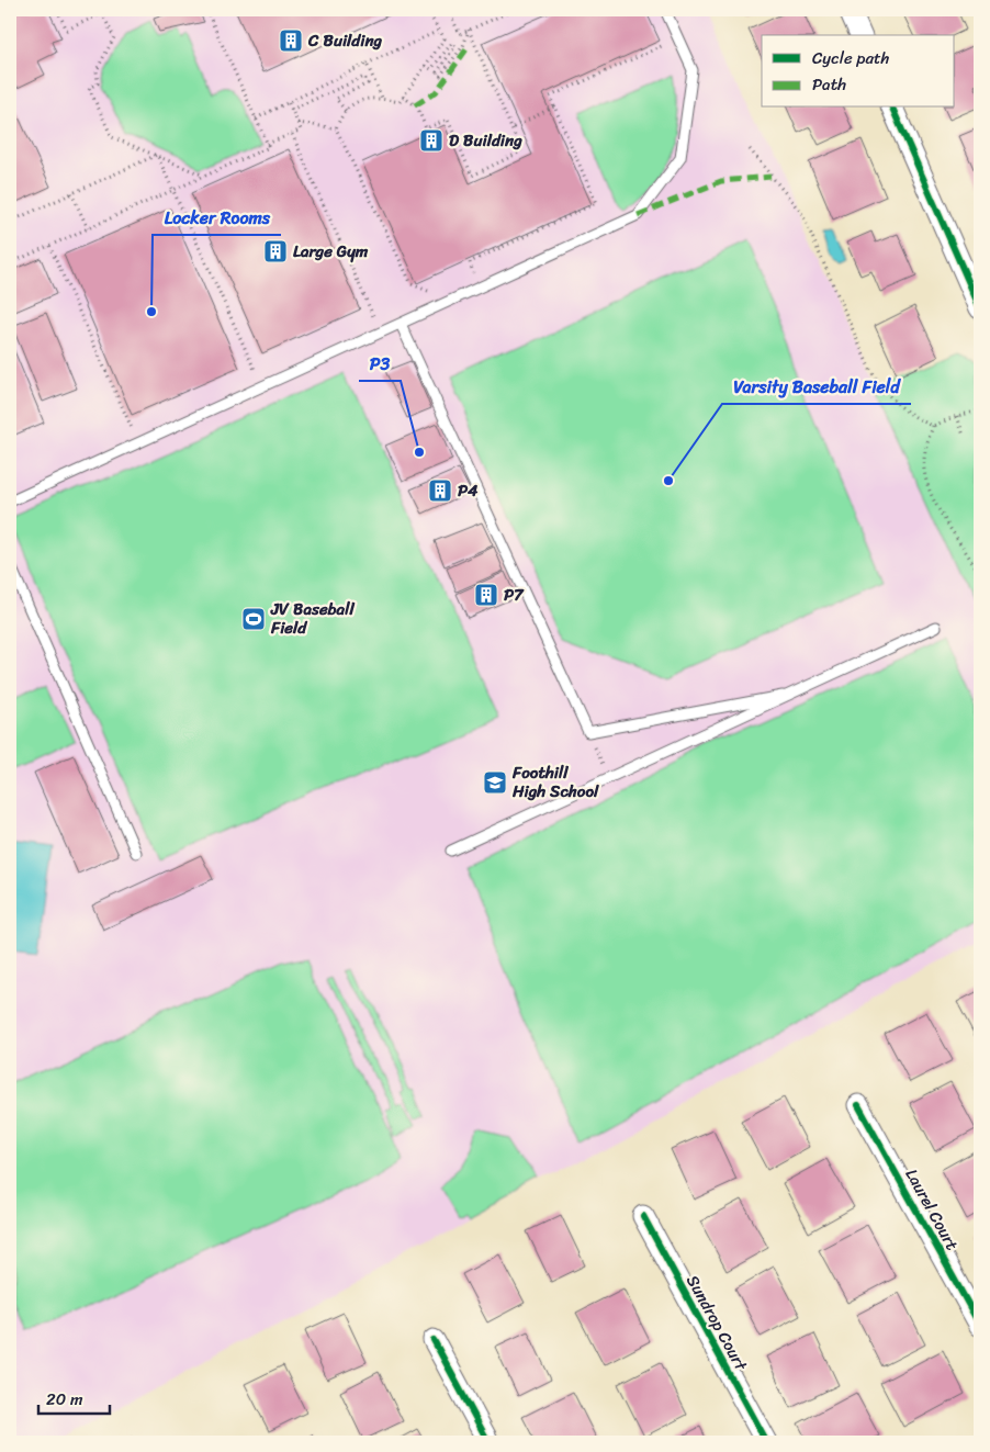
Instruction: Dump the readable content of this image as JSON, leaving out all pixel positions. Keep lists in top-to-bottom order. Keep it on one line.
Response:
{"streets":{"street":["Laurel Court","Sundrop Court"]},"places":{"building":["C Building","D Building","Large Gym","P4","P7"],"other":["Locker Rooms","P3","Varsity Baseball Field"],"sports":["JV Baseball Field"],"school or university":["Foothill High School"]},"legend":["Cycle path","Path"],"scale_bar":"20 m"}
